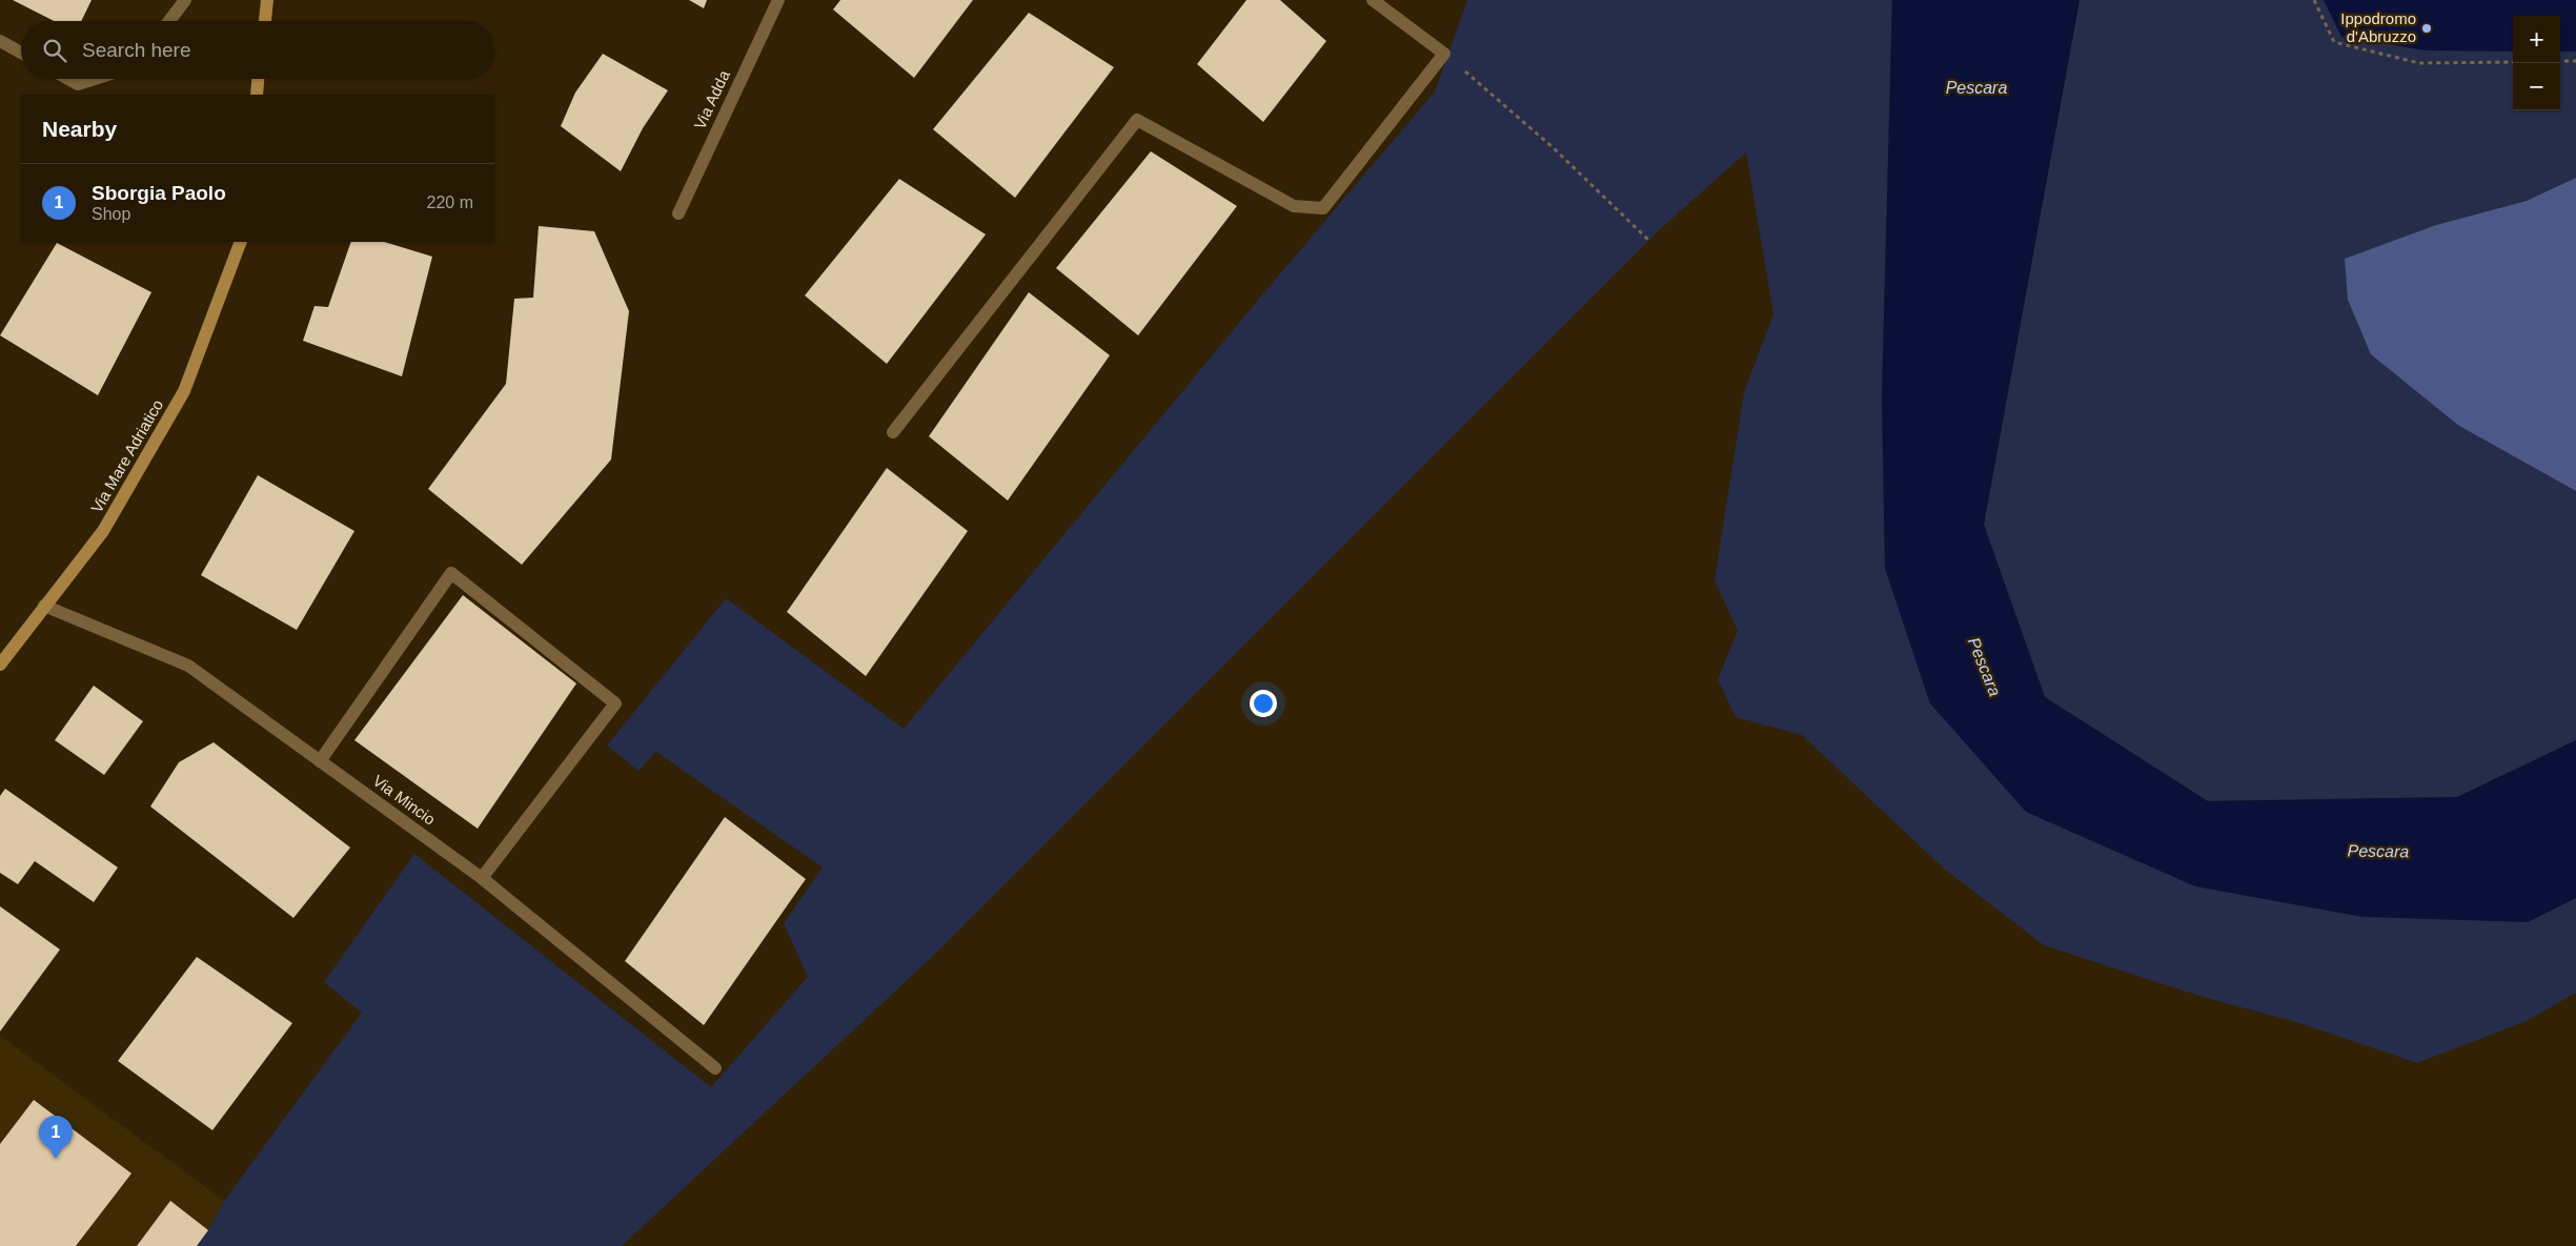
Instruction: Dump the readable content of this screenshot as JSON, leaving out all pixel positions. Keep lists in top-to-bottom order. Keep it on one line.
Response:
{"streets":{"main road":["Via Mare Adriatico"],"street":["Via Adda","Via Mincio"]},"crossings":[["Via Mare Adriatico","Via Mincio"]],"water":["Pescara"],"places":["Ippodromo d'Abruzzo"],"page":{"map_buttons":["+","−"],"search":"Search here","heading":"Nearby","list":[{"mark":"1","name":"Sborgia Paolo","note":"Shop","value":"220 m"}],"pins":"1"}}
